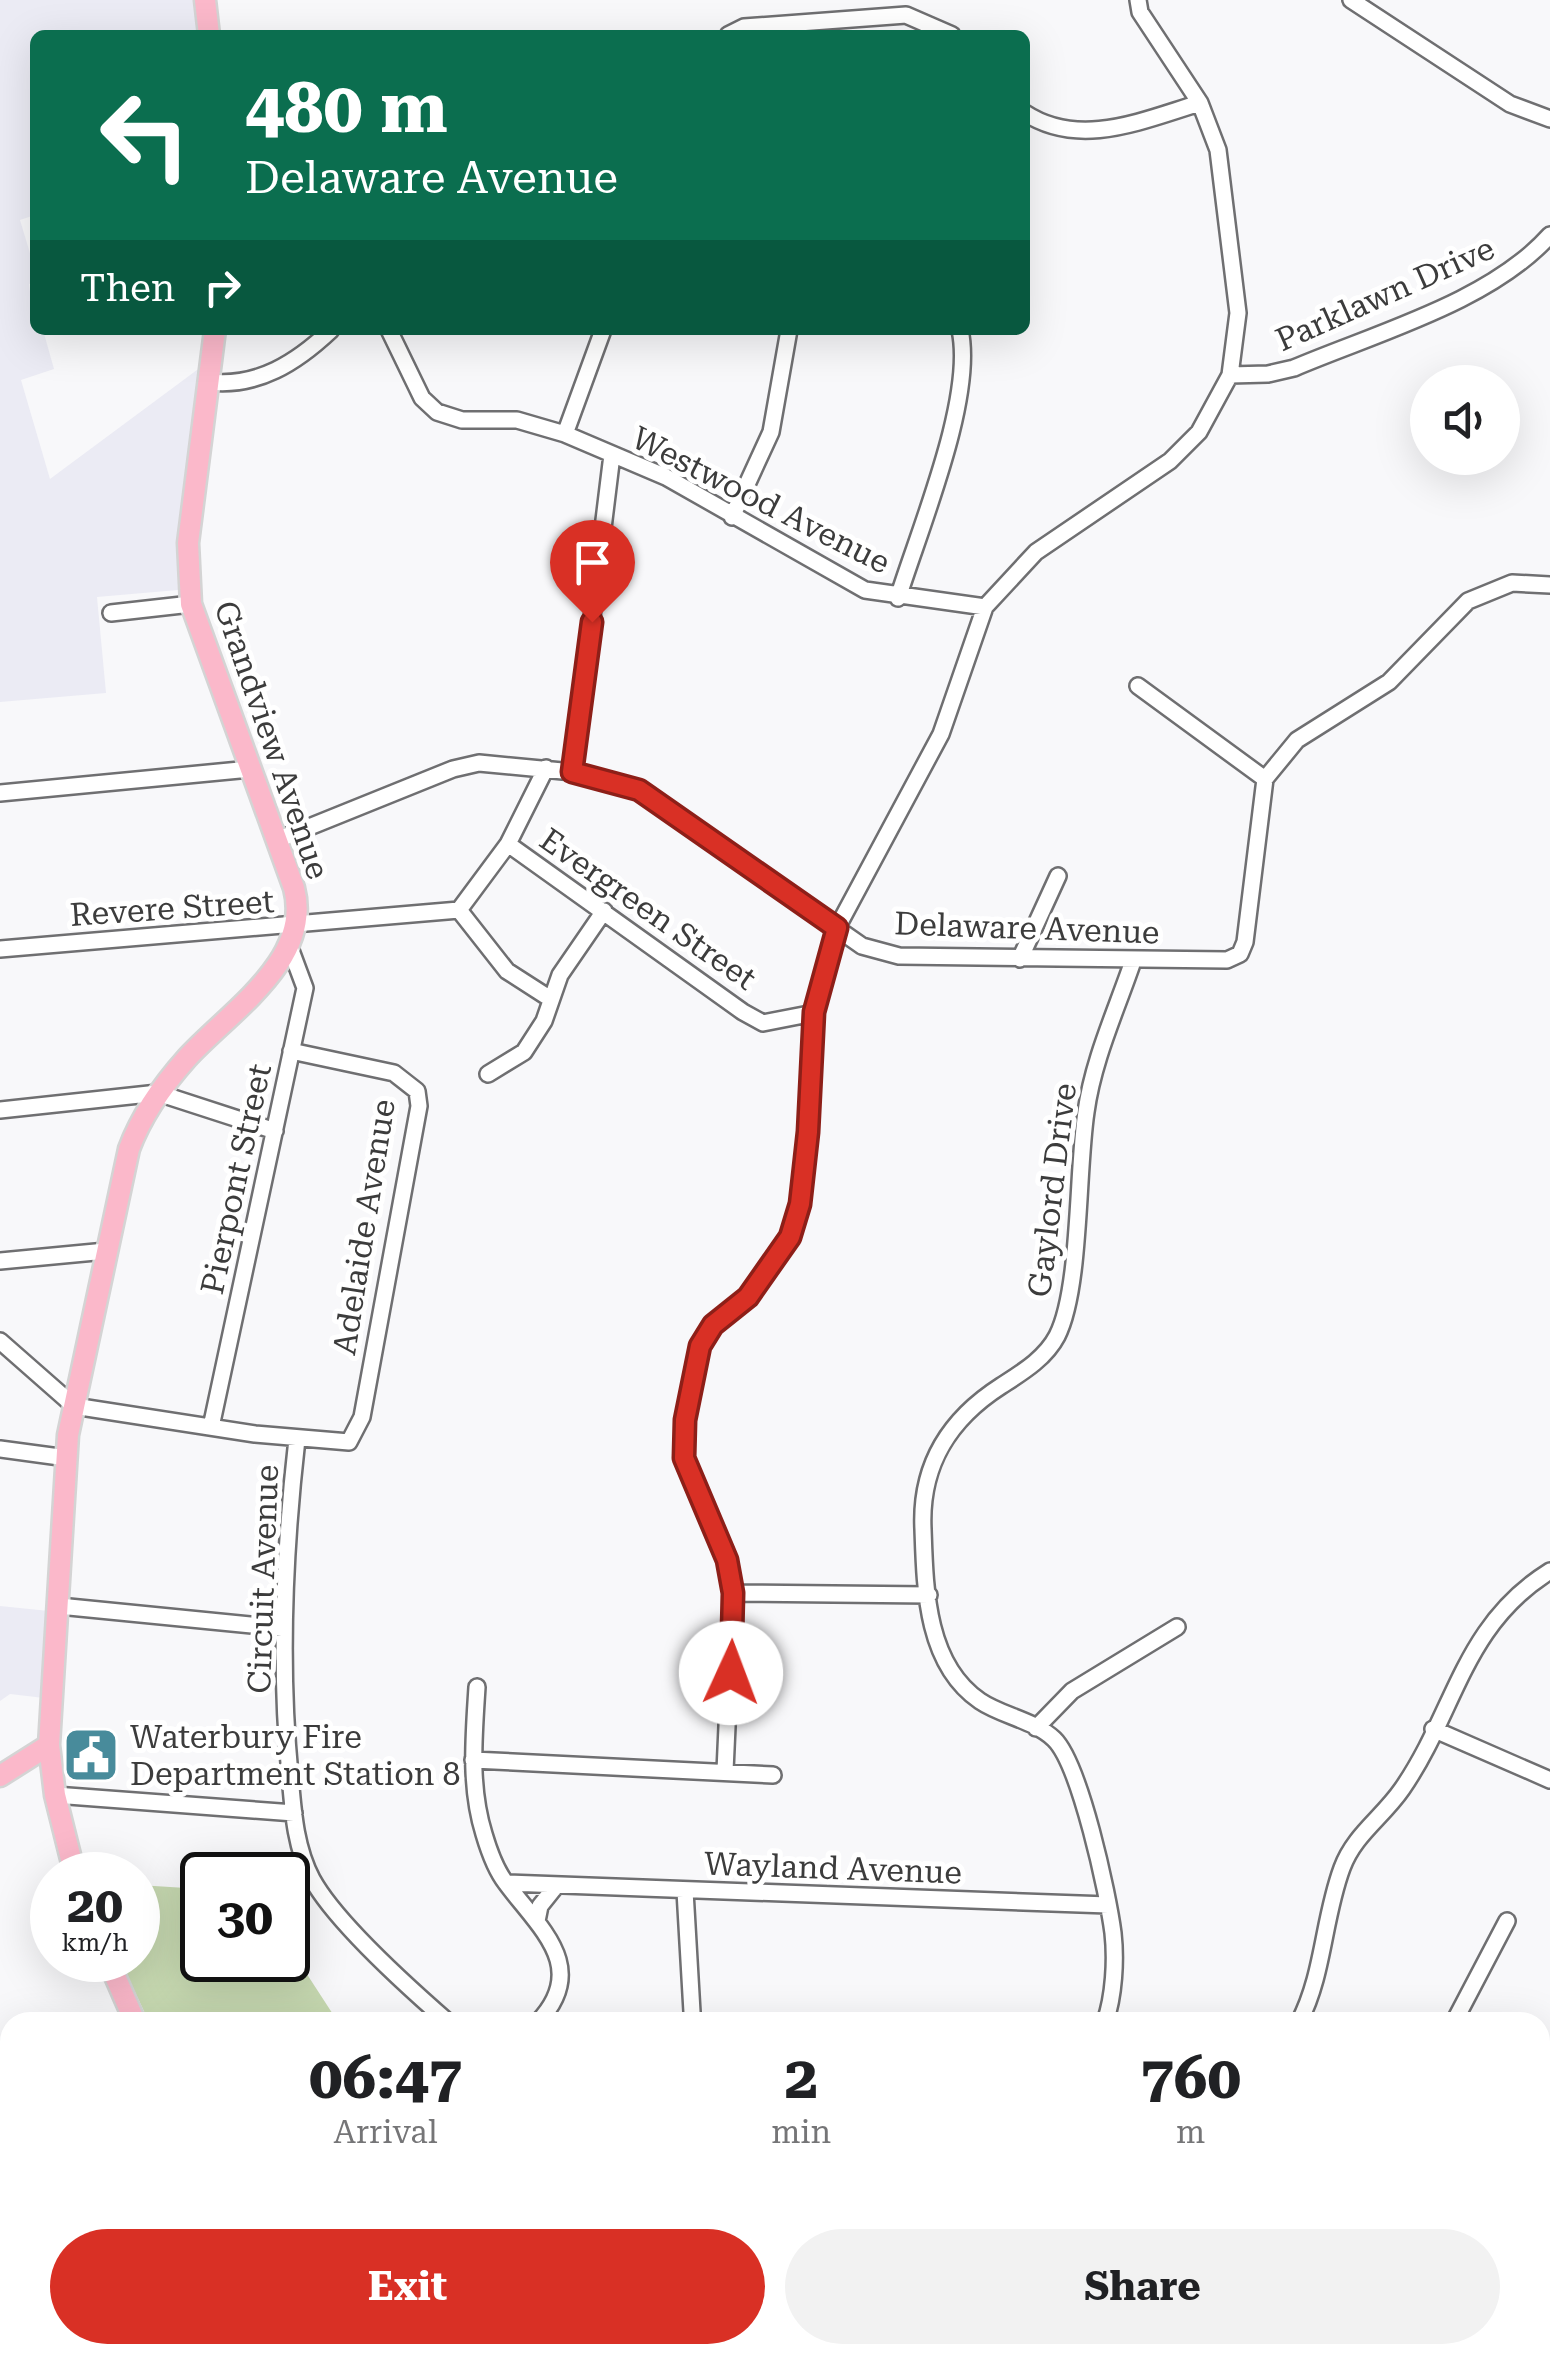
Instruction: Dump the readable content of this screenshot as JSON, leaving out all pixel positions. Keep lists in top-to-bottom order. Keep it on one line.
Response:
{"streets":{"main road":["Grandview Avenue"],"street":["Parklawn Drive","Westwood Avenue","Revere Street","Evergreen Street","Delaware Avenue","Pierpont Street","Gaylord Drive","Adelaide Avenue","Circuit Avenue","Wayland Avenue"]},"crossings":[["Grandview Avenue","Revere Street"],["Grandview Avenue","Delaware Avenue"],["Grandview Avenue","Pierpont Street"],["Revere Street","Pierpont Street"],["Delaware Avenue","Gaylord Drive"],["Pierpont Street","Adelaide Avenue"],["Gaylord Drive","Wayland Avenue"],["Adelaide Avenue","Circuit Avenue"]],"places":{"public building":["Waterbury Fire Department Station 8"]},"page":{"turn":["480 m","Delaware Avenue"],"then":"Then","speed":"20 km/h","limit":"30","eta":["06:47","Arrival","2","min","760","m"],"buttons":["Exit","Share"]}}
